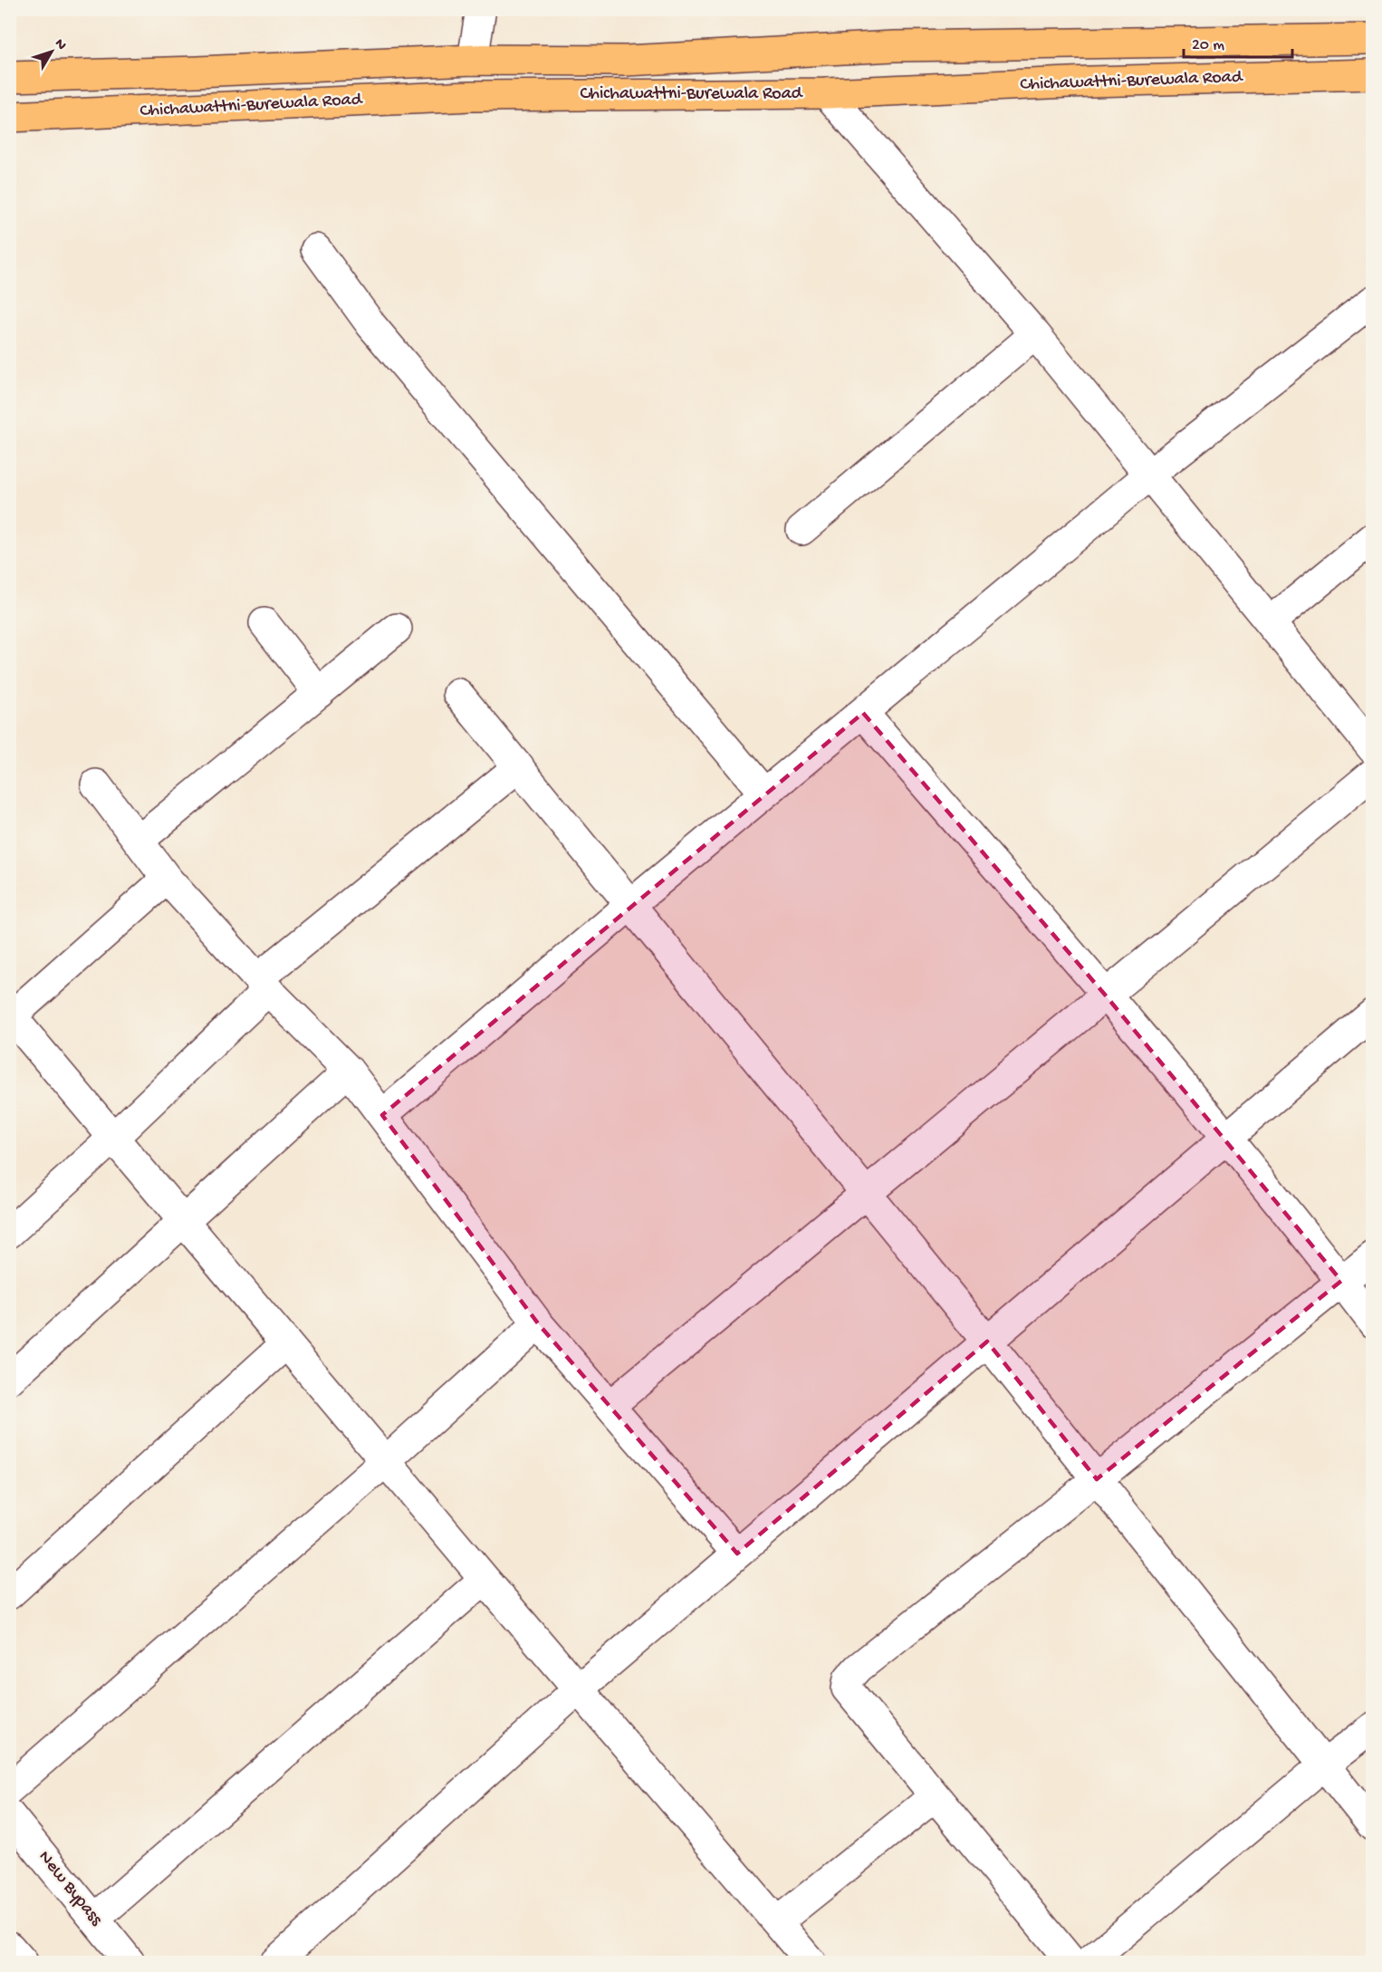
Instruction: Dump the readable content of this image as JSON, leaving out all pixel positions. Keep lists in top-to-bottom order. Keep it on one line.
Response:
{"streets":{"main road":["Chichawattni-Burewala Road"],"street":["New Bypass"]},"scale_bar":"20 m","north":"top right"}
